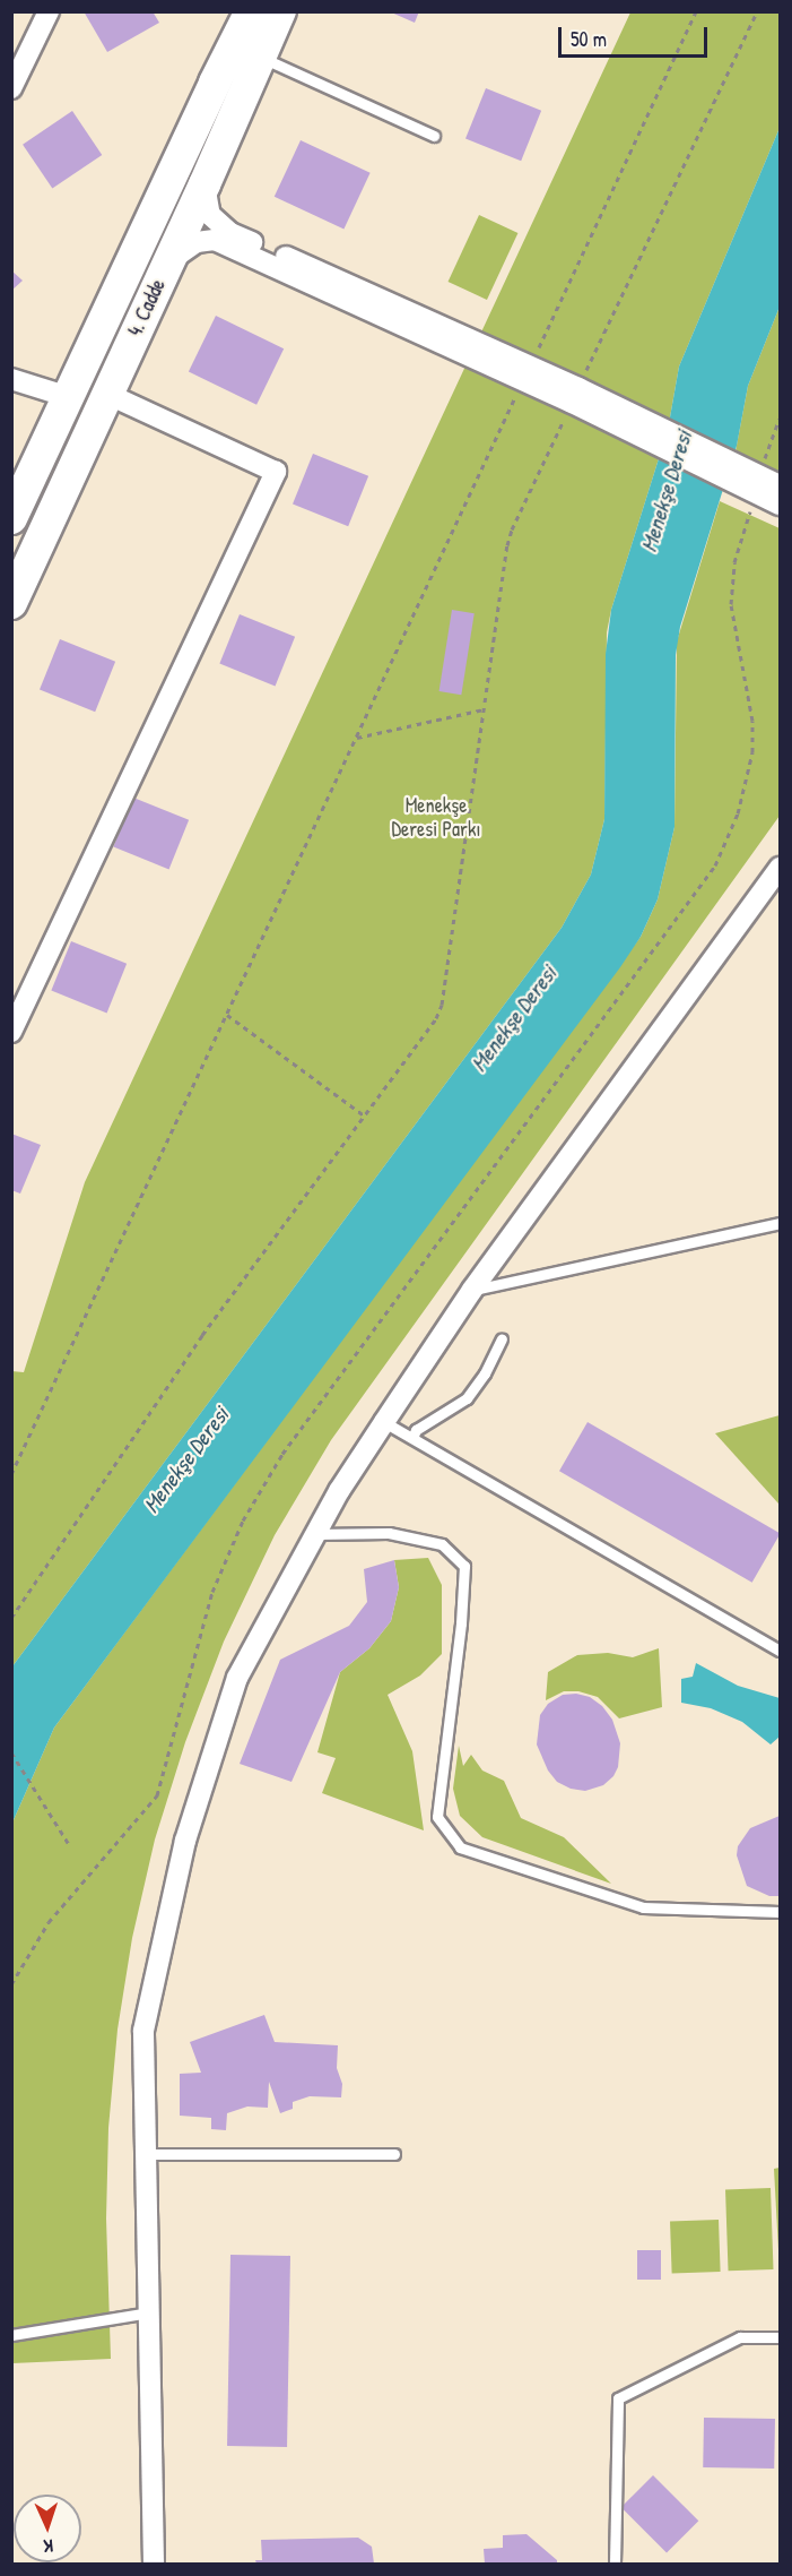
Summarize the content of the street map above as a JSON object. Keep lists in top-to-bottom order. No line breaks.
{"streets":{"main road":["4. Cadde"]},"water":["Menekşe Deresi"],"parks":["Menekşe Deresi Parkı"],"scale_bar":"50 m","north":"bottom"}
